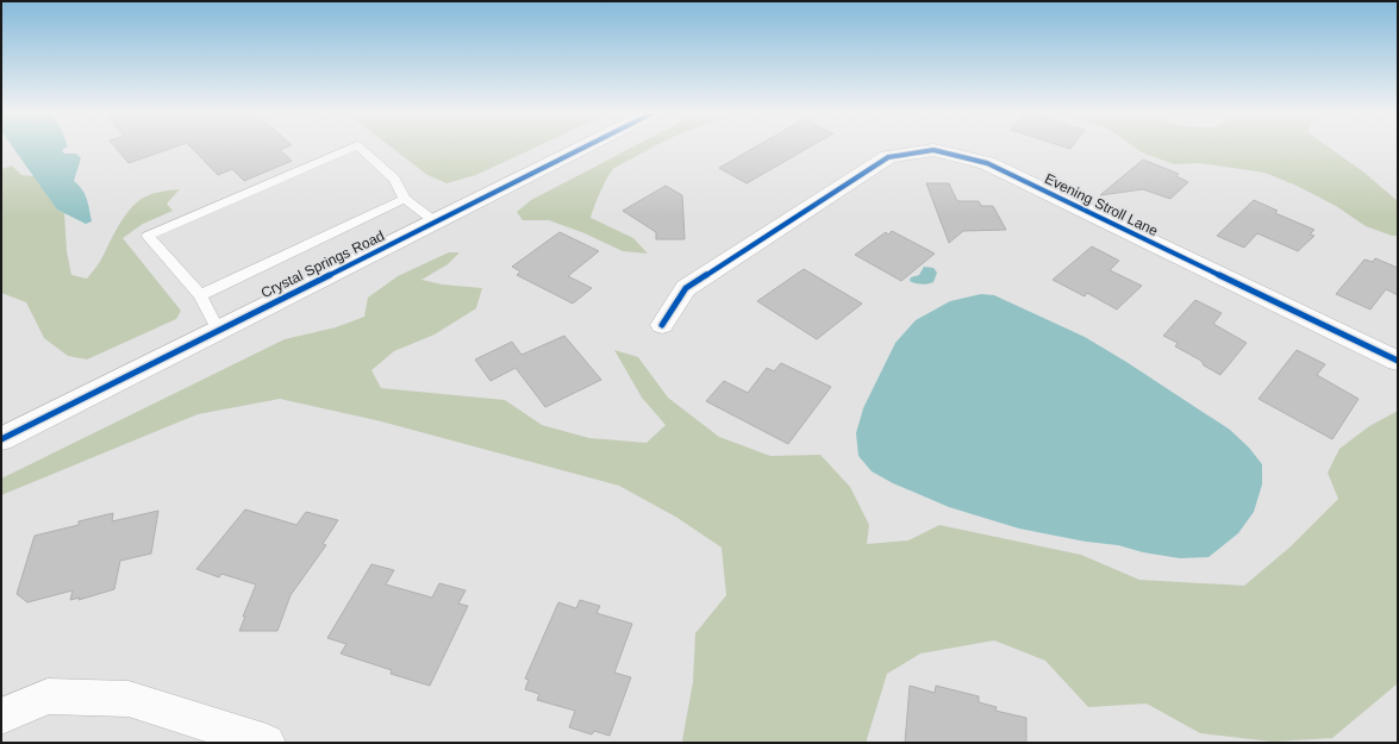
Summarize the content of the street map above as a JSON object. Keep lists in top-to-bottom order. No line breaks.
{"streets":{"street":["Evening Stroll Lane","Crystal Springs Road"]}}
